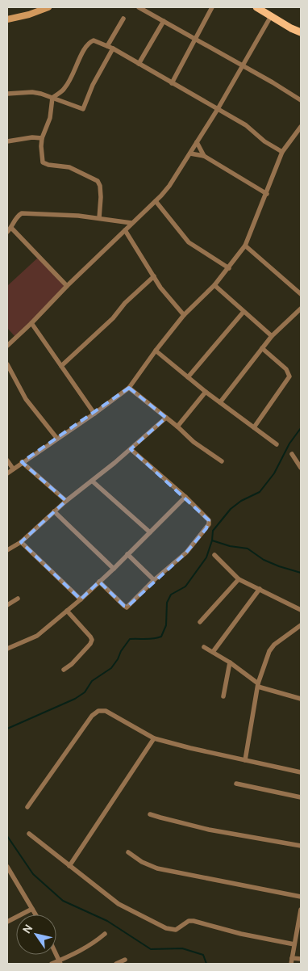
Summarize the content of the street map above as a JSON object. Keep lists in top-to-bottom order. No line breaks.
{"north":"top left"}
